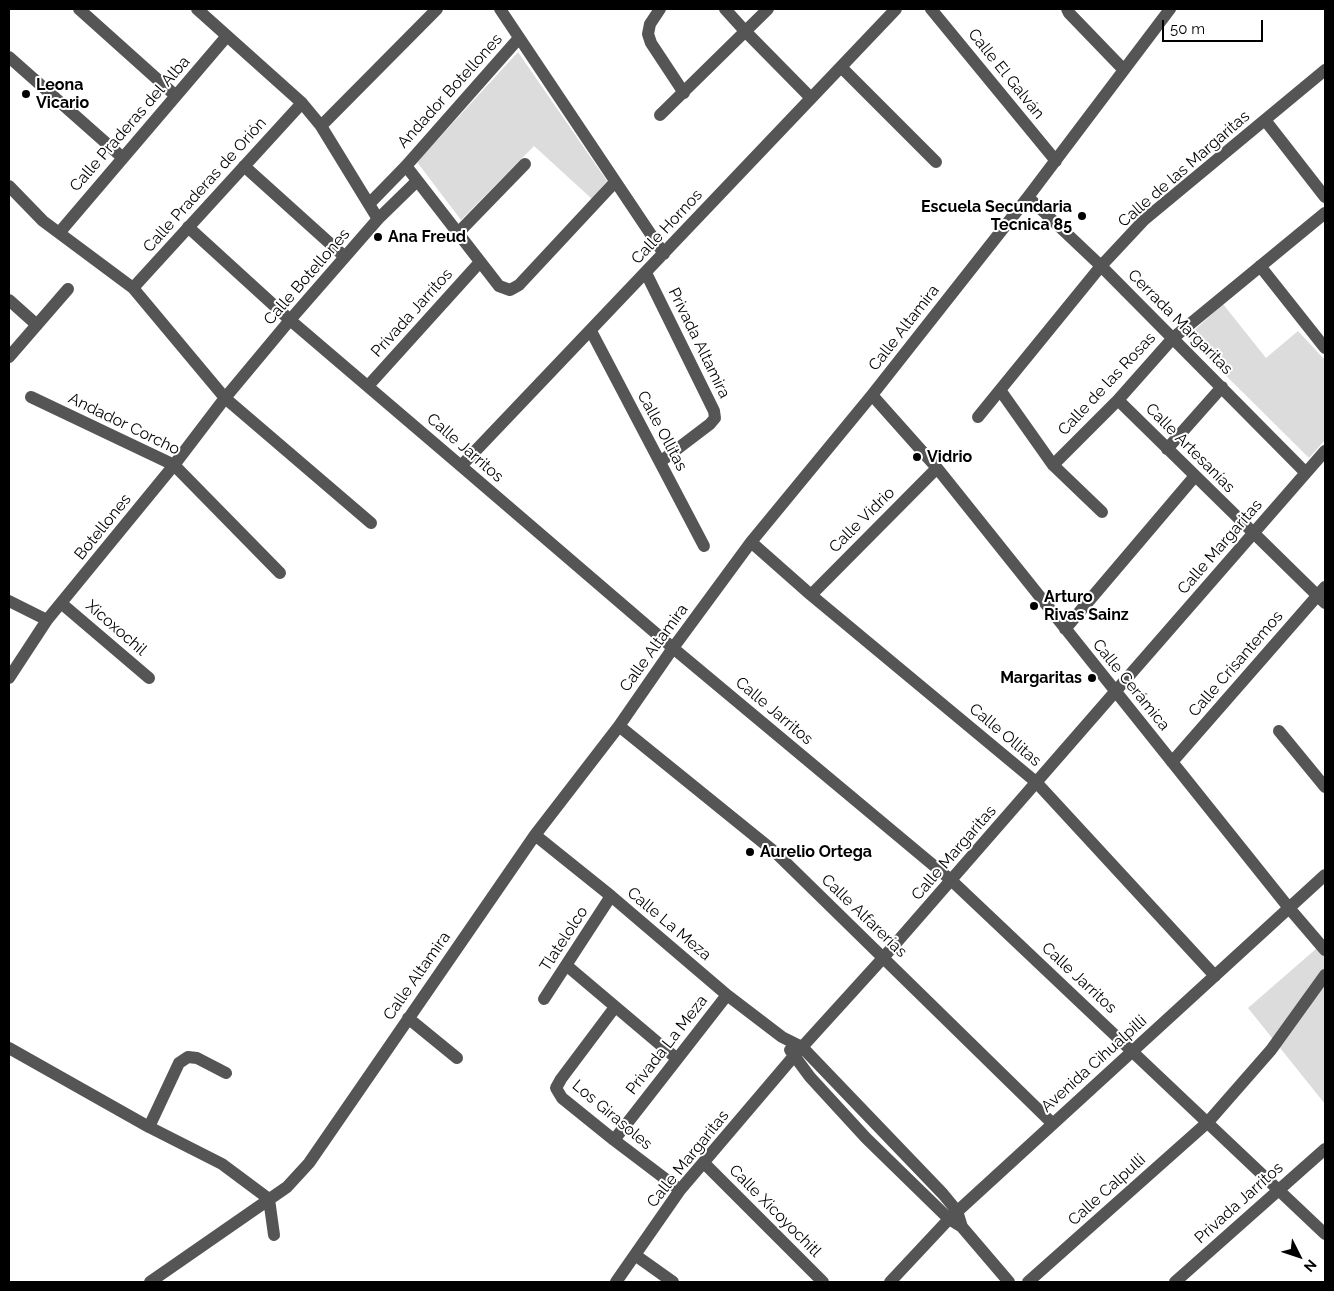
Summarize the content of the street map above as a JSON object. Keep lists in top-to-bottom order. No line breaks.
{"streets":{"street":["Calle El Galván","Andador Botellones","Calle Praderas del Alba","Calle de las Margaritas","Calle Praderas de Orión","Calle Hornos","Calle Botellones","Privada Jarritos","Cerrada Margaritas","Calle Altamira","Privada Altamira","Calle de las Rosas","Andador Corcho","Calle Ollitas","Calle Jarritos","Calle Artesanías","Calle Vidrio","Botellones","Calle Margaritas","Xicoxochil","Calle Crisantemos","Calle Cerámica","Calle Alfarerías","Calle La Meza","Tlatelolco","Privada La Meza","Avenida Cihualpilli","Los Girasoles","Calle Calpulli","Calle Xicoyochitl"]},"crossings":[["Calle El Galván","Calle Altamira"],["Calle de las Margaritas","Cerrada Margaritas"],["Calle Praderas de Orión","Calle Jarritos"],["Calle Hornos","Privada Altamira"],["Calle Hornos","Calle Ollitas"],["Calle Hornos","Calle Jarritos"],["Calle Botellones","Calle Jarritos"],["Calle Botellones","Botellones"],["Privada Jarritos","Calle Jarritos"],["Cerrada Margaritas","Calle Altamira"],["Cerrada Margaritas","Calle de las Rosas"],["Cerrada Margaritas","Calle Margaritas"],["Calle Altamira","Calle Ollitas"],["Calle Altamira","Calle Jarritos"],["Calle Altamira","Calle Cerámica"],["Calle Altamira","Calle Alfarerías"],["Calle Altamira","Calle La Meza"],["Privada Altamira","Calle Ollitas"],["Calle de las Rosas","Calle Artesanías"],["Andador Corcho","Botellones"],["Calle Ollitas","Calle Vidrio"],["Calle Ollitas","Calle Margaritas"],["Calle Ollitas","Avenida Cihualpilli"],["Calle Jarritos","Calle Margaritas"],["Calle Jarritos","Avenida Cihualpilli"],["Calle Jarritos","Calle Calpulli"],["Calle Artesanías","Calle Margaritas"],["Calle Artesanías","Calle Crisantemos"],["Calle Vidrio","Calle Cerámica"],["Botellones","Xicoxochil"],["Calle Margaritas","Calle Cerámica"],["Calle Margaritas","Calle Alfarerías"],["Calle Margaritas","Calle La Meza"],["Calle Margaritas","Los Girasoles"],["Calle Margaritas","Calle Xicoyochitl"],["Calle Crisantemos","Calle Cerámica"],["Calle Cerámica","Avenida Cihualpilli"],["Calle Alfarerías","Avenida Cihualpilli"],["Calle La Meza","Tlatelolco"],["Calle La Meza","Privada La Meza"],["Calle La Meza","Avenida Cihualpilli"],["Privada La Meza","Los Girasoles"]],"places":["Leona Vicario","Escuela Secundaria Tecnica 85","Ana Freud","Vidrio","Arturo Rivas Sainz","Margaritas","Aurelio Ortega"],"scale_bar":"50 m","north":"bottom right"}
